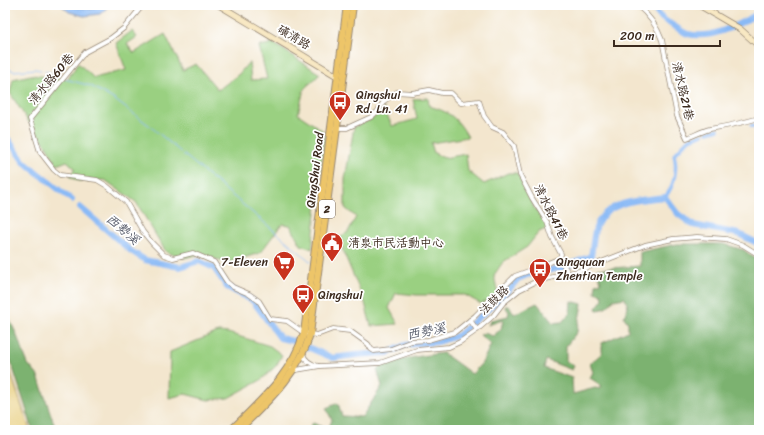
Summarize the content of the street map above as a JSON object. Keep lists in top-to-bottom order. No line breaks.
{"streets":{"main road":["QingShui Road","2"],"street":["磺清路","清水路60巷","清水路21巷","清水路41巷","法鼓路"]},"crossings":[["磺清路","QingShui Road"],["清水路60巷","QingShui Road"],["清水路60巷","2"],["QingShui Road","2"],["QingShui Road","清水路41巷"],["2","法鼓路"],["清水路41巷","法鼓路"]],"water":["西勢溪"],"places":{"bus stop":["Qingshui Rd. Ln. 41","Qingquan Zhentian Temple","Qingshui"],"public building":["清泉市民活動中心"],"supermarket":["7-Eleven"]},"scale_bar":"200 m"}
